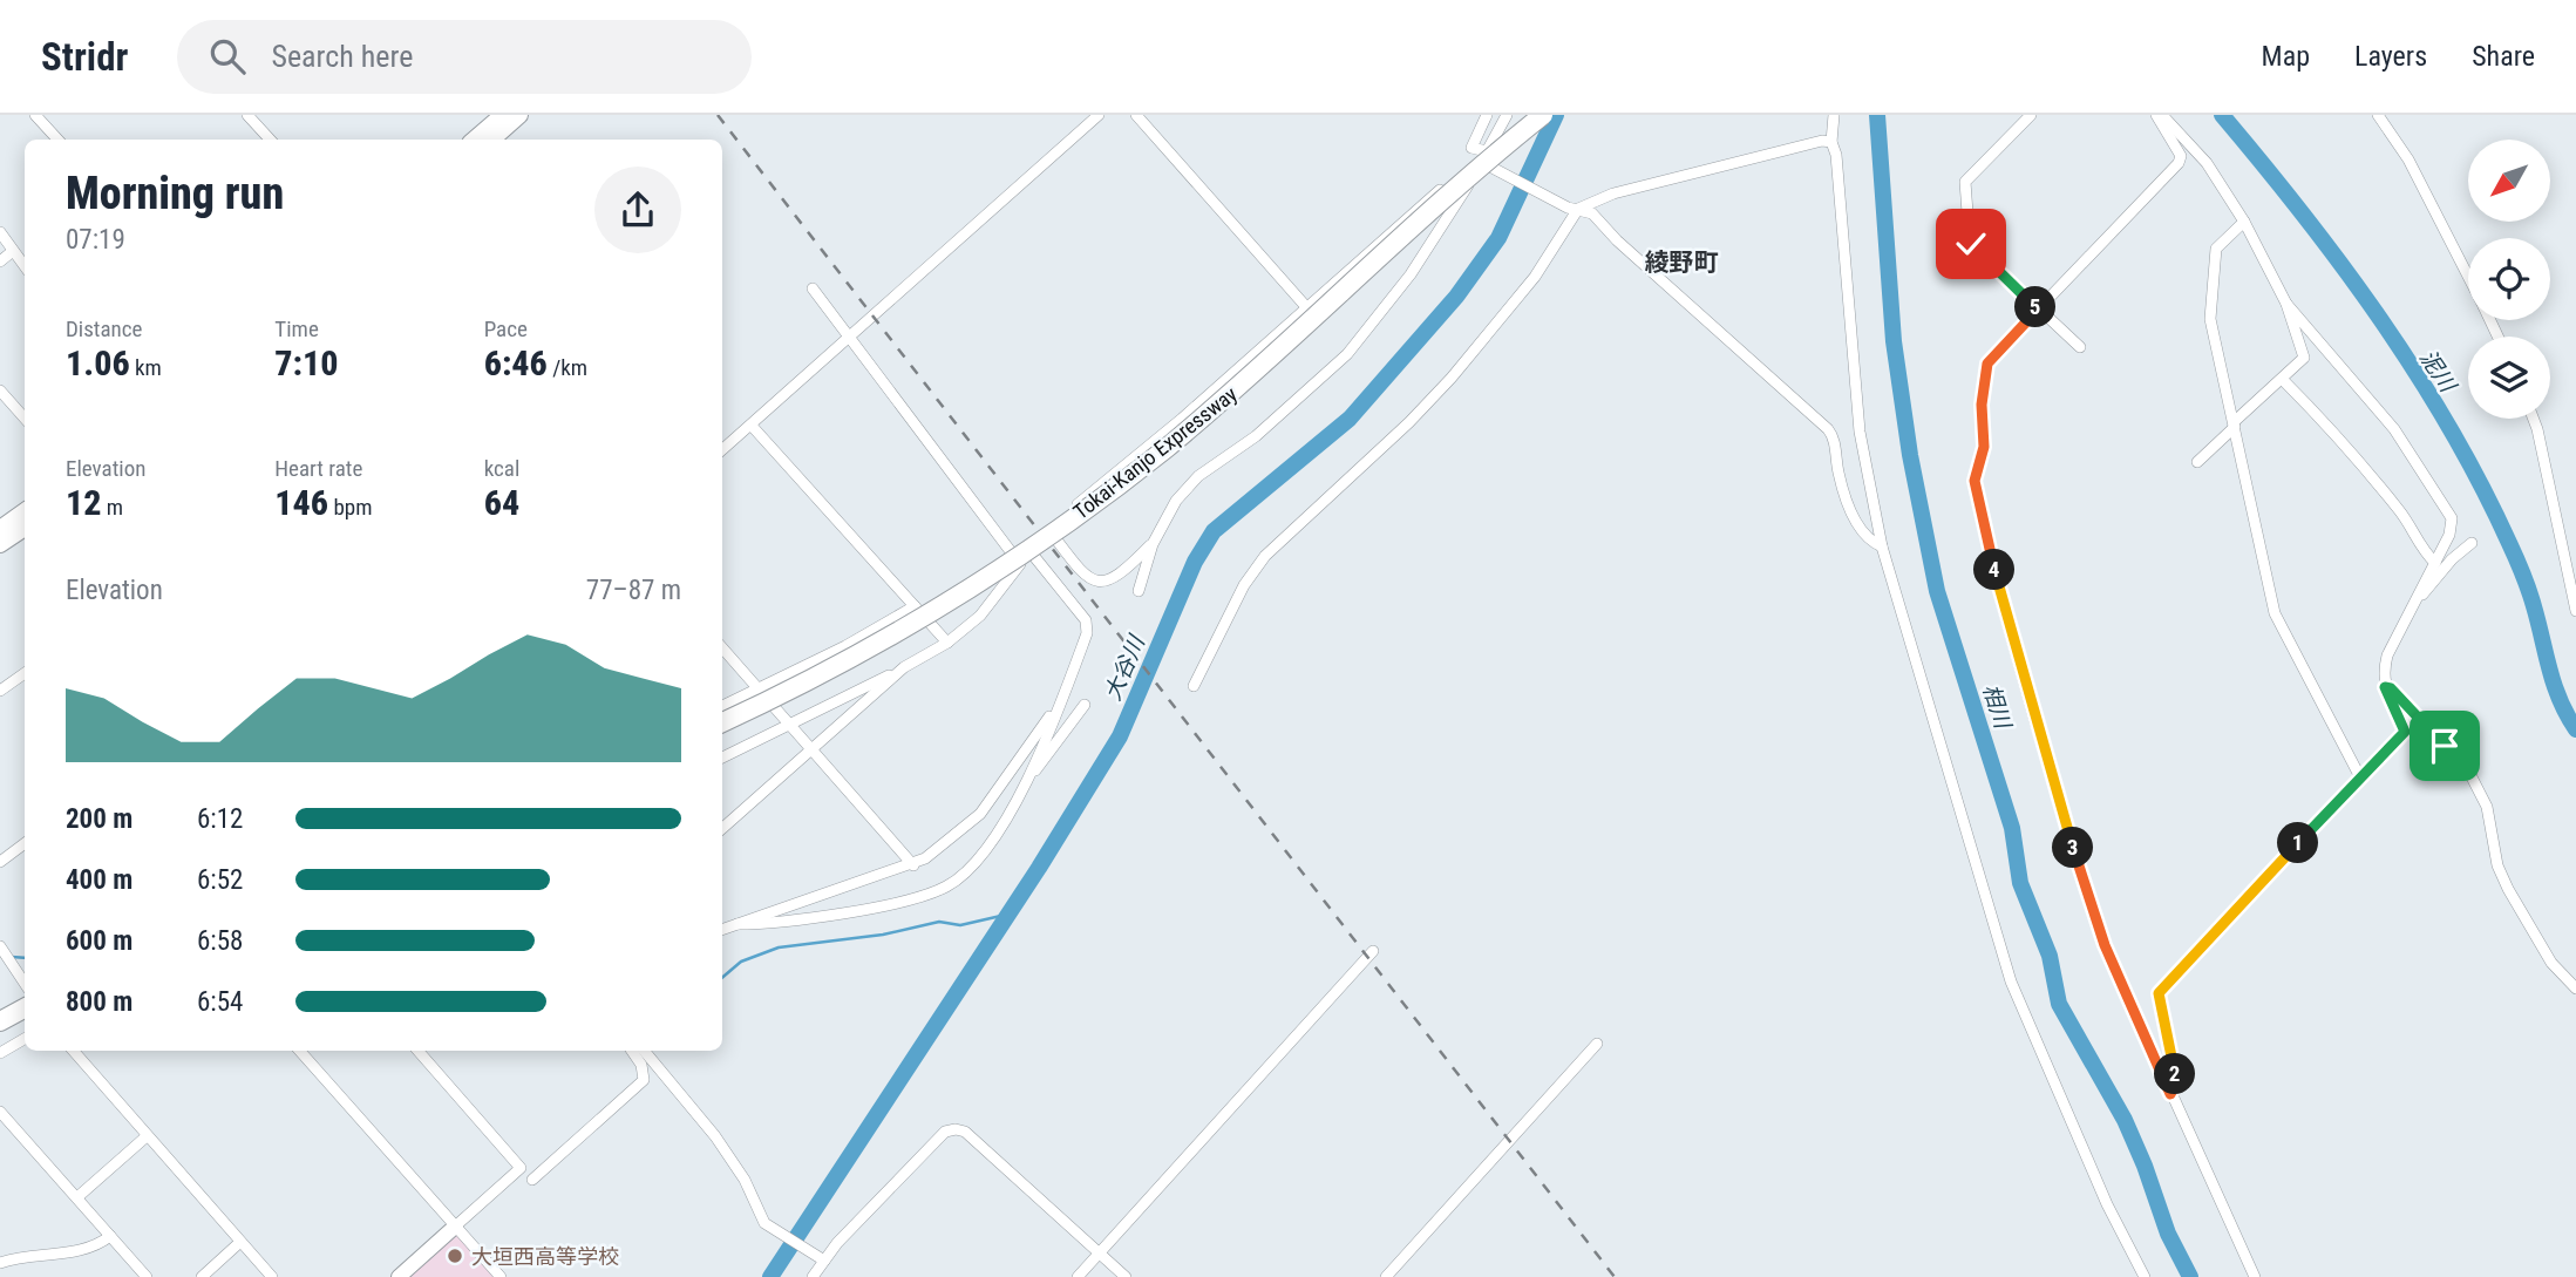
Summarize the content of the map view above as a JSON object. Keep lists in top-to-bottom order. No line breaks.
{"streets":{"highway":["Tokai-Kanjo Expressway"]},"districts":["綾野町"],"water":["泥川","大谷川","相川"],"places":["大垣西高等学校"],"north":"bottom left","page":{"header":"Stridr","search":"Search here","nav":["Map","Layers","Share"],"heading":["Morning run","07:19"],"stats":[["Distance","1.06 km"],["Time","7:10"],["Pace","6:46 /km"],["Elevation","12 m"],["Heart rate","146 bpm"],["kcal","64"]],"pins":["5","4","1","3","2"],"chart":["Elevation","77–87 m"],"list":[{"name":"200 m","note":"6:12"},{"name":"400 m","note":"6:52"},{"name":"600 m","note":"6:58"},{"name":"800 m","note":"6:54"}]}}
